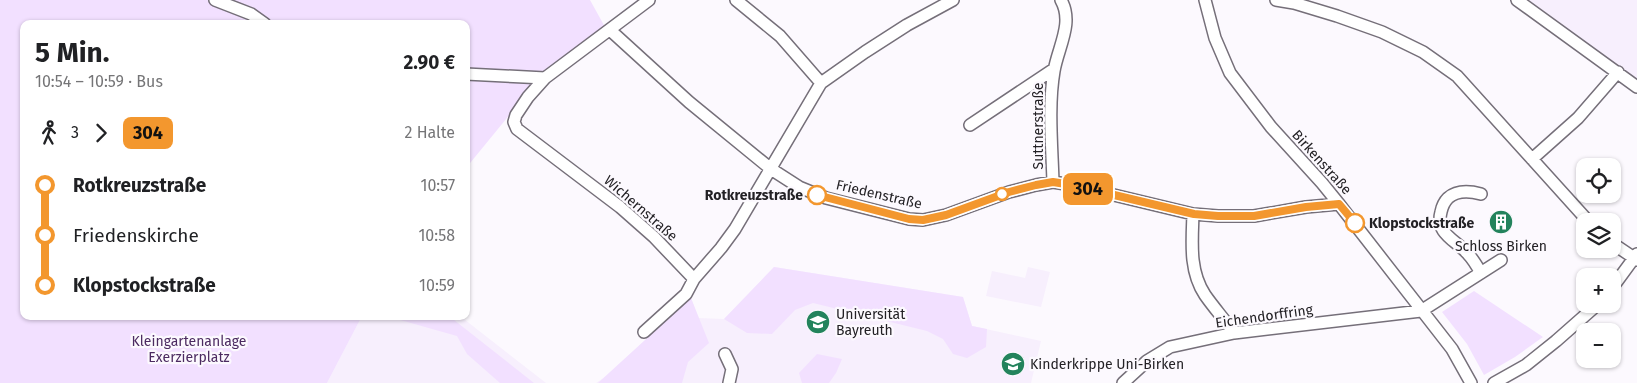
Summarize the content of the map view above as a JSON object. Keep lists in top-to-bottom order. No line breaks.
{"streets":{"street":["Suttnerstraße","Birkenstraße","Friedenstraße","Wichernstraße","Eichendorffring"]},"crossings":[["Suttnerstraße","Friedenstraße"],["Birkenstraße","Eichendorffring"]],"parks":["Kleingartenanlage Exerzierplatz"],"places":{"other":["Rotkreuzstraße","Klopstockstraße"],"building":["Schloss Birken"],"school or university":["Universität Bayreuth","Kinderkrippe Uni-Birken"]},"lines":["bus line 304"],"page":{"on_map":"304","heading":["5 Min.","10:54 – 10:59 · Bus","2.90 €"],"legs":["3","304","2 Halte"],"map_buttons":["+","−"],"list":[{"name":"Rotkreuzstraße","value":"10:57"},{"name":"Friedenskirche","value":"10:58"},{"name":"Klopstockstraße","value":"10:59"}]}}
